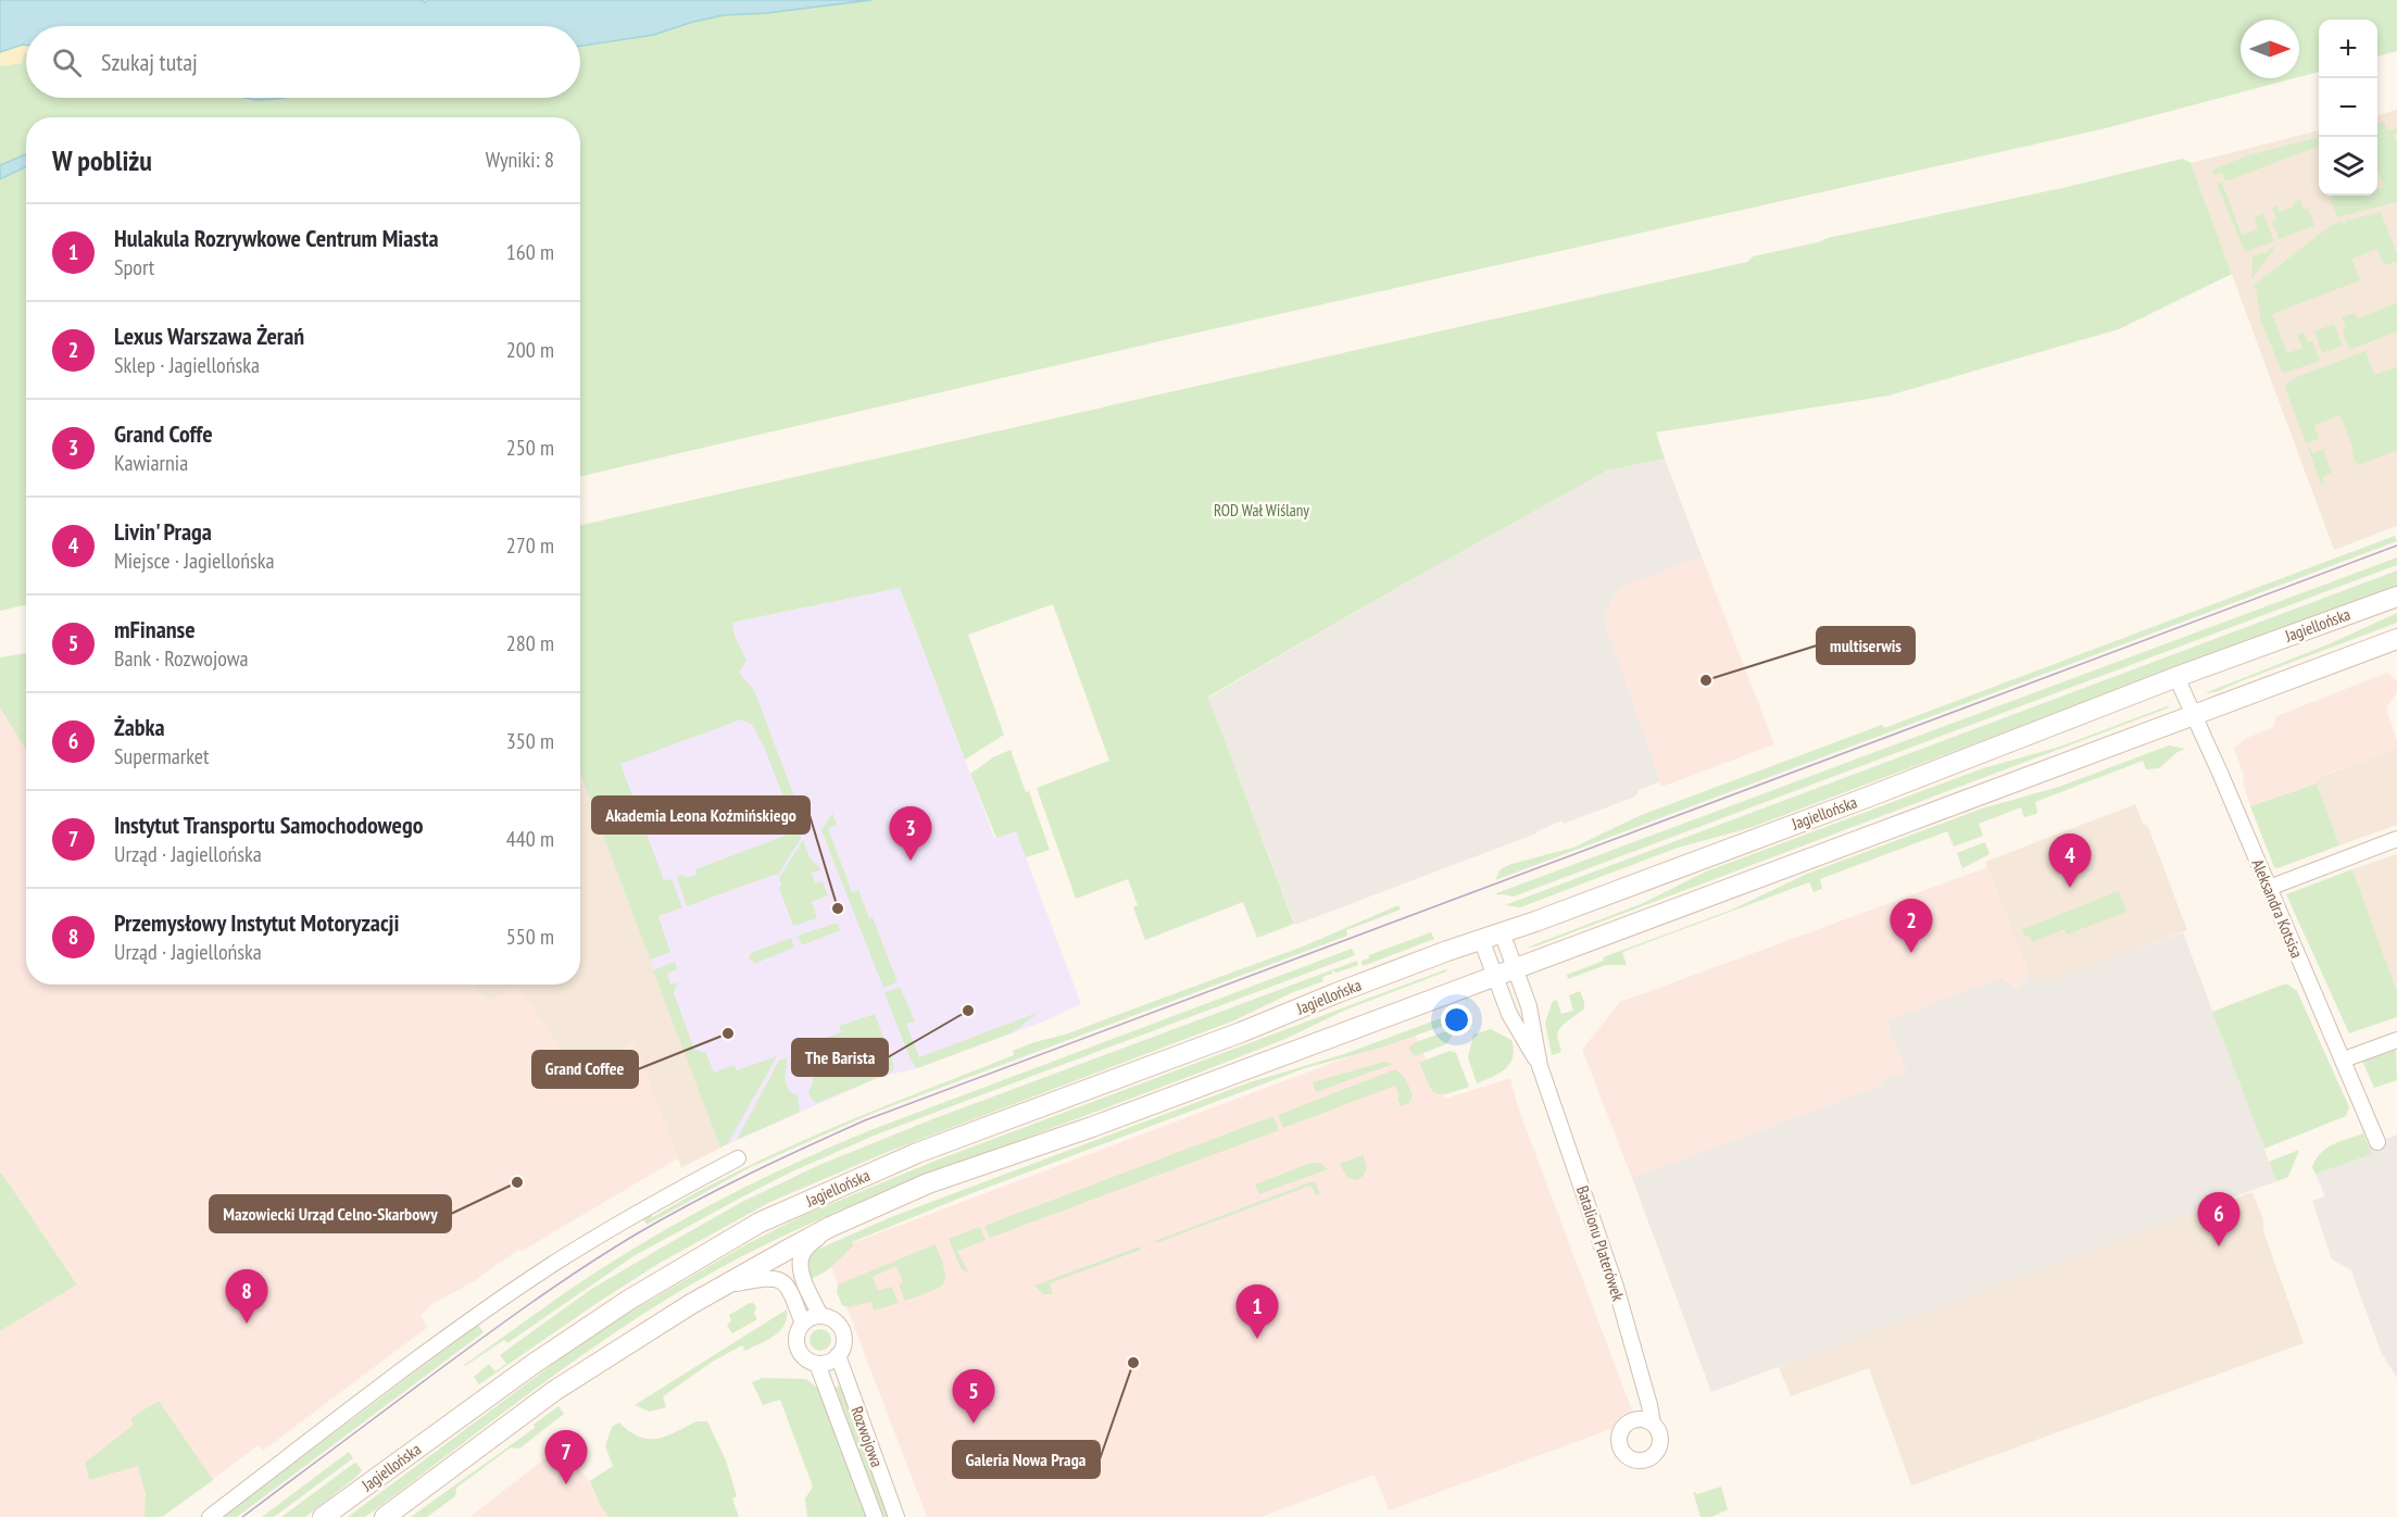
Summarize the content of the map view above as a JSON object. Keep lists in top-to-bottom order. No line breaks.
{"streets":{"main road":["Jagiellońska"],"street":["Aleksandra Kotsisa","Batalionu Platerówek","Rozwojowa"]},"crossings":[["Jagiellońska","Aleksandra Kotsisa"],["Jagiellońska","Batalionu Platerówek"],["Jagiellońska","Rozwojowa"]],"parks":["ROD Wał Wiślany"],"places":["multiserwis","Akademia Leona Koźmińskiego","The Barista","Grand Coffee","Mazowiecki Urząd Celno-Skarbowy","Galeria Nowa Praga"],"north":"right","page":{"map_buttons":["+","−"],"search":"Szukaj tutaj","heading":["W pobliżu","Wyniki: 8"],"list":[{"mark":"1","name":"Hulakula Rozrywkowe Centrum Miasta","note":"Sport","value":"160 m"},{"mark":"2","name":"Lexus Warszawa Żerań","note":"Sklep · Jagiellońska","value":"200 m"},{"mark":"3","name":"Grand Coffe","note":"Kawiarnia","value":"250 m"},{"mark":"4","name":"Livin' Praga","note":"Miejsce · Jagiellońska","value":"270 m"},{"mark":"5","name":"mFinanse","note":"Bank · Rozwojowa","value":"280 m"},{"mark":"6","name":"Żabka","note":"Supermarket","value":"350 m"},{"mark":"7","name":"Instytut Transportu Samochodowego","note":"Urząd · Jagiellońska","value":"440 m"},{"mark":"8","name":"Przemysłowy Instytut Motoryzacji","note":"Urząd · Jagiellońska","value":"550 m"}],"pins":["3","4","2","6","8","1","5","7"]}}
